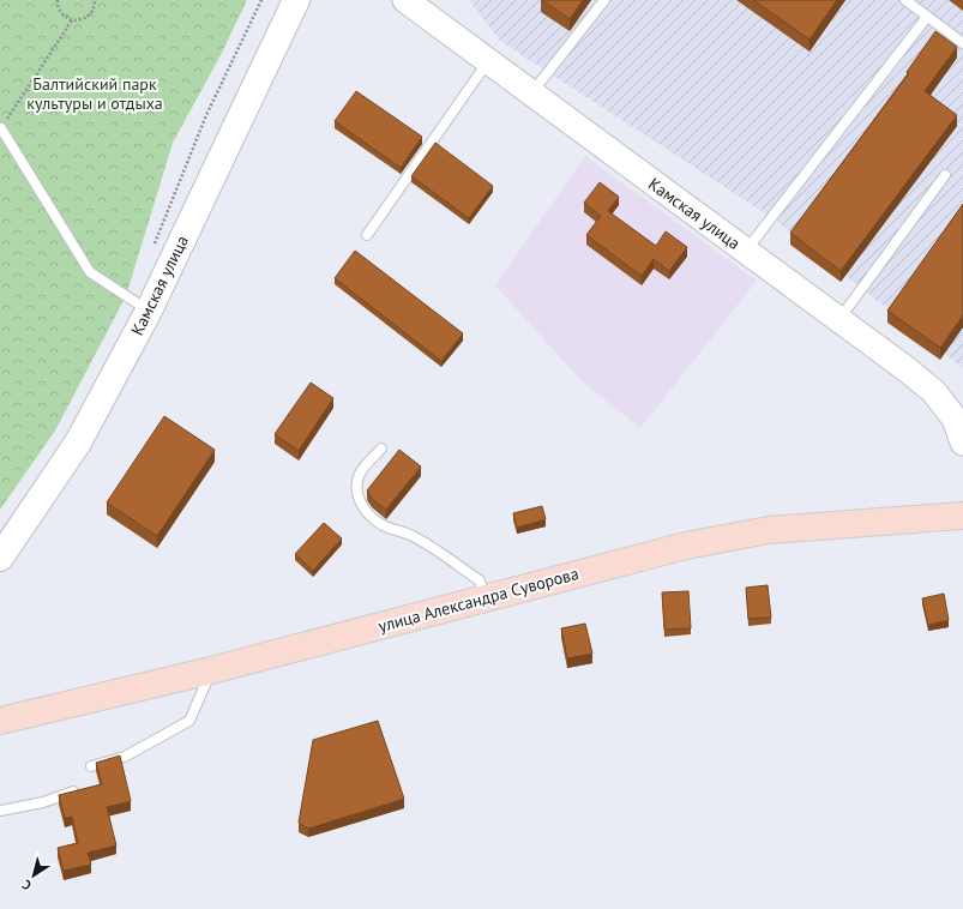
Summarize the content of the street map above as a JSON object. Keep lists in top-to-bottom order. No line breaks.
{"streets":{"main road":["Камская улица","улица Александра Суворова"]},"parks":["Балтийский парк культуры и отдыха"],"north":"bottom left"}
